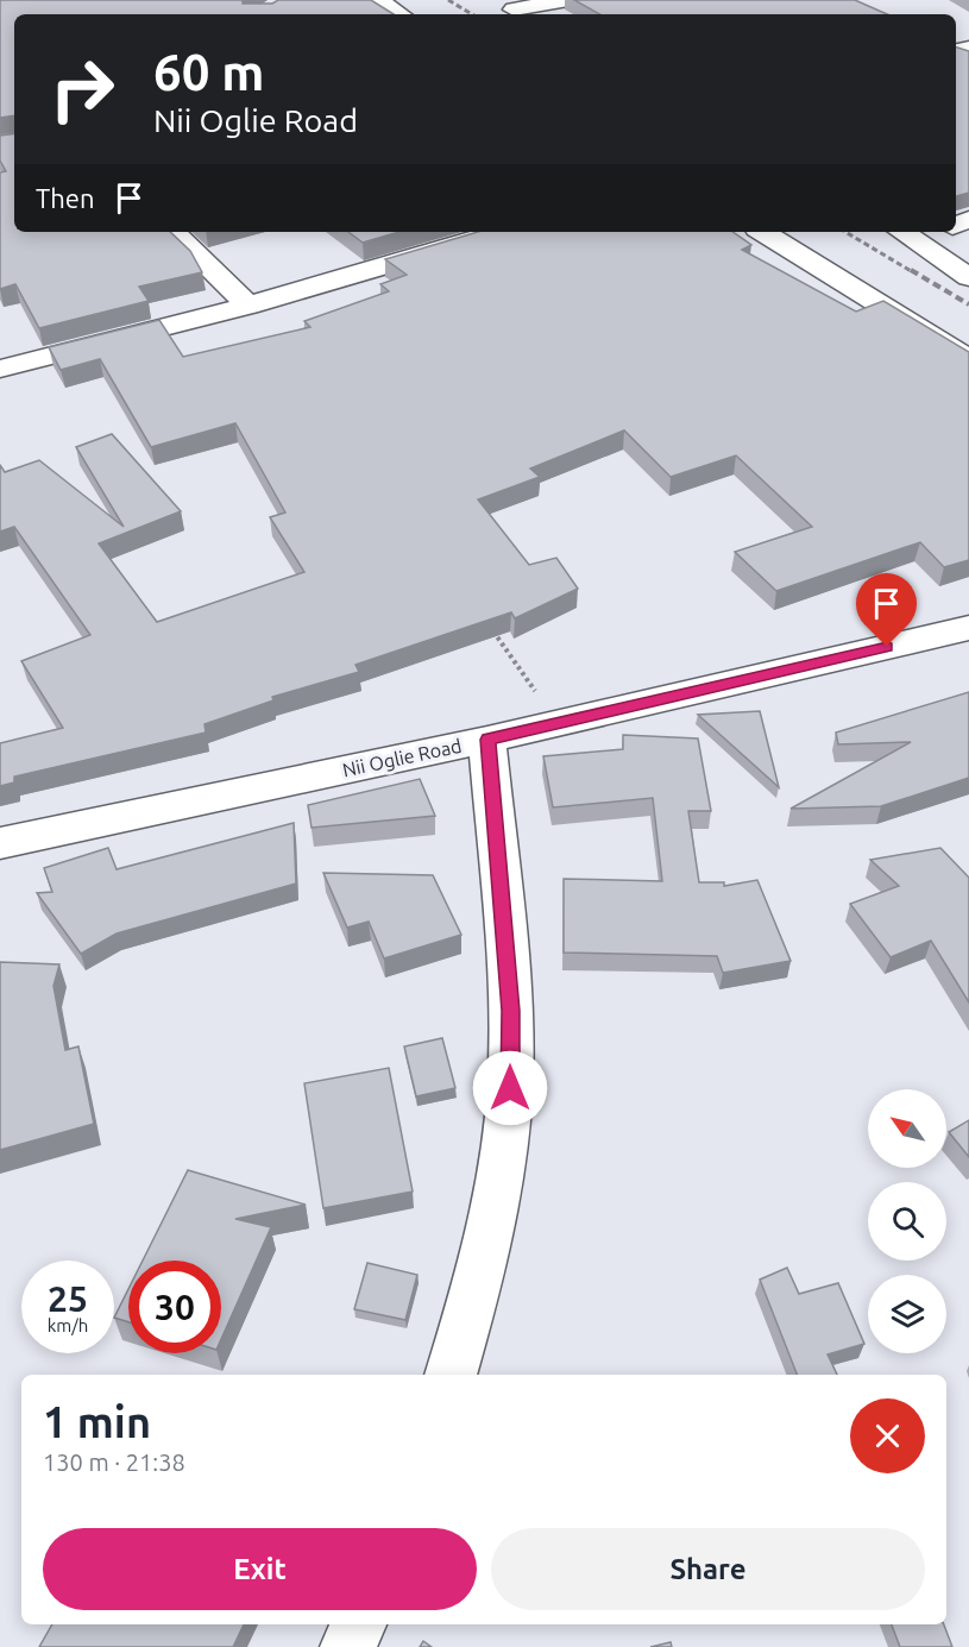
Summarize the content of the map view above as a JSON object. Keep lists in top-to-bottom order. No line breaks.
{"streets":{"street":["Nii Oglie Road"]},"north":"top left","page":{"turn":["60 m","Nii Oglie Road"],"then":"Then","speed":"25 km/h","limit":"30","heading":["1 min","130 m · 21:38"],"buttons":["Exit","Share"]}}
